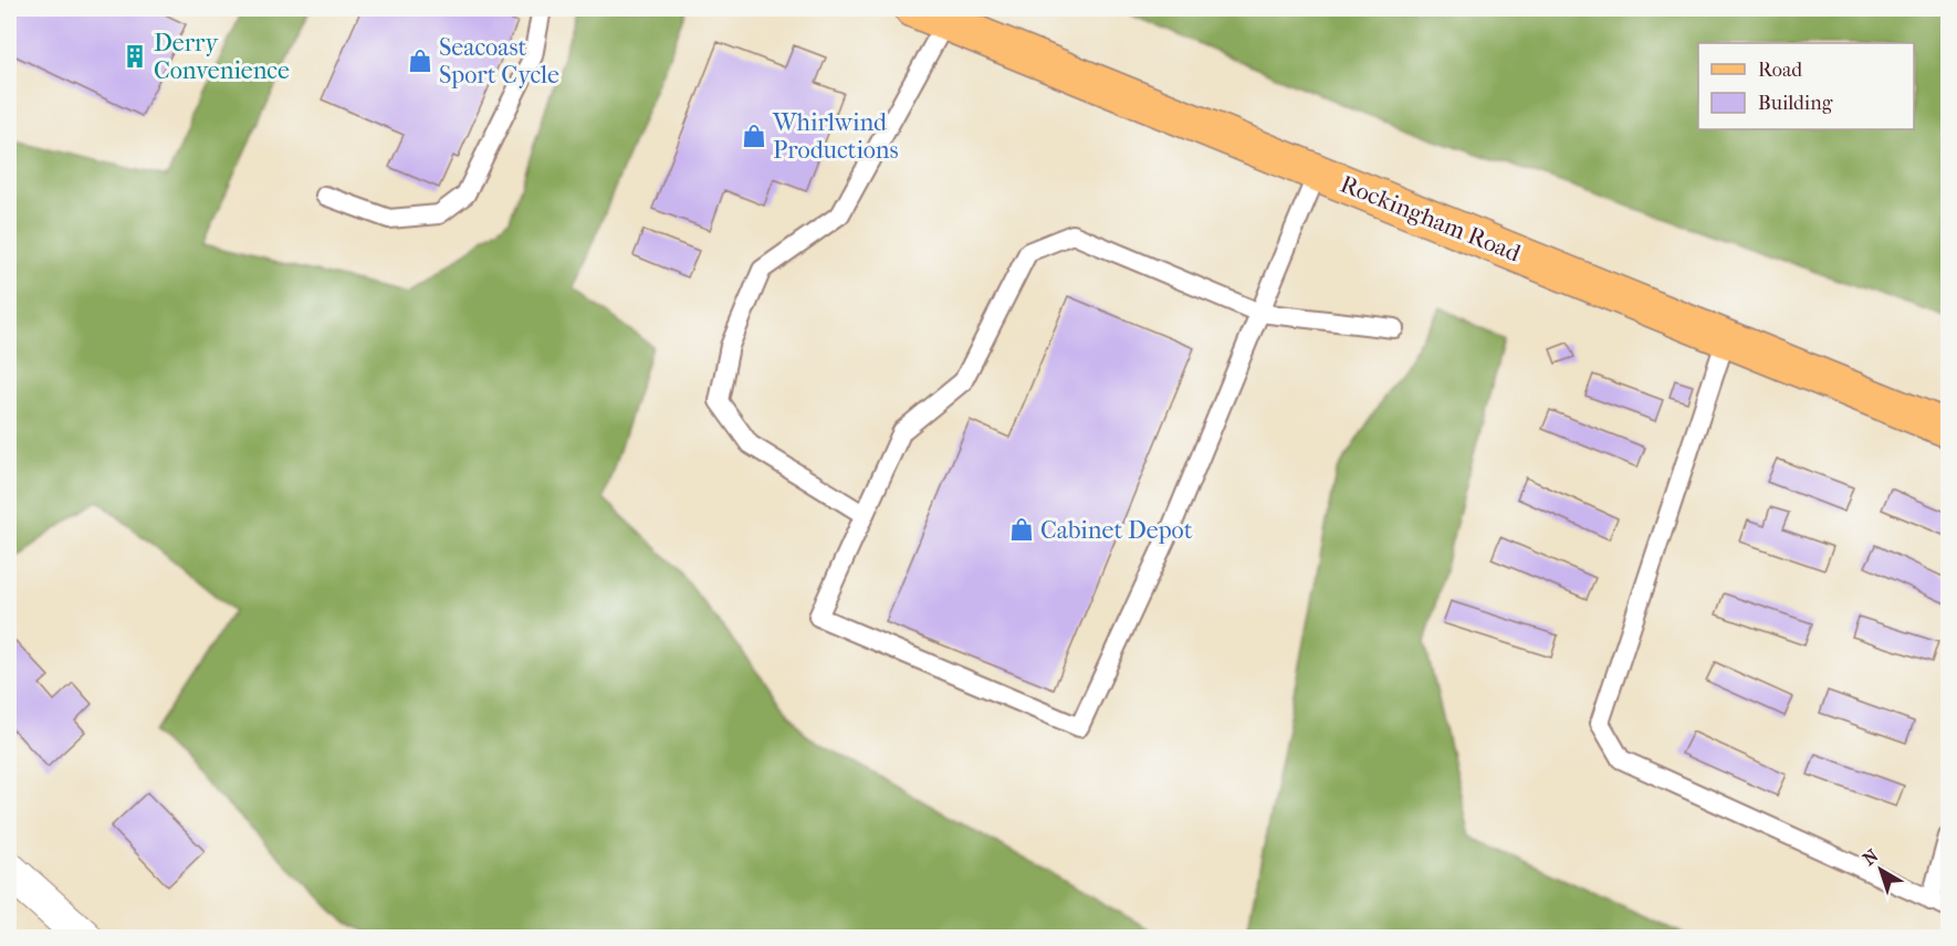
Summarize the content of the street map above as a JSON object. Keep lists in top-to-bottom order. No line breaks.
{"streets":{"main road":["Rockingham Road"]},"places":{"building":["Derry Convenience"],"shop":["Seacoast Sport Cycle","Whirlwind Productions","Cabinet Depot"]},"legend":["Road","Building"],"north":"top left"}
